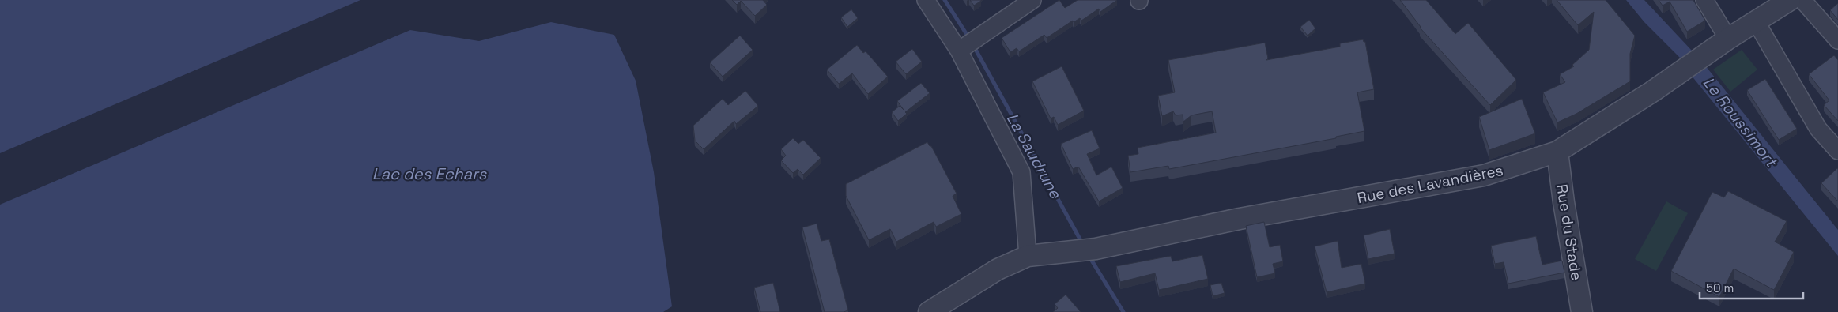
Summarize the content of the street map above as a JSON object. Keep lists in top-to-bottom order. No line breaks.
{"streets":{"street":["Rue des Lavandières","Rue du Stade"]},"crossings":[["Rue des Lavandières","Rue du Stade"]],"water":["Le Roussimort","La Saudrune","Lac des Echars"],"scale_bar":"50 m"}
